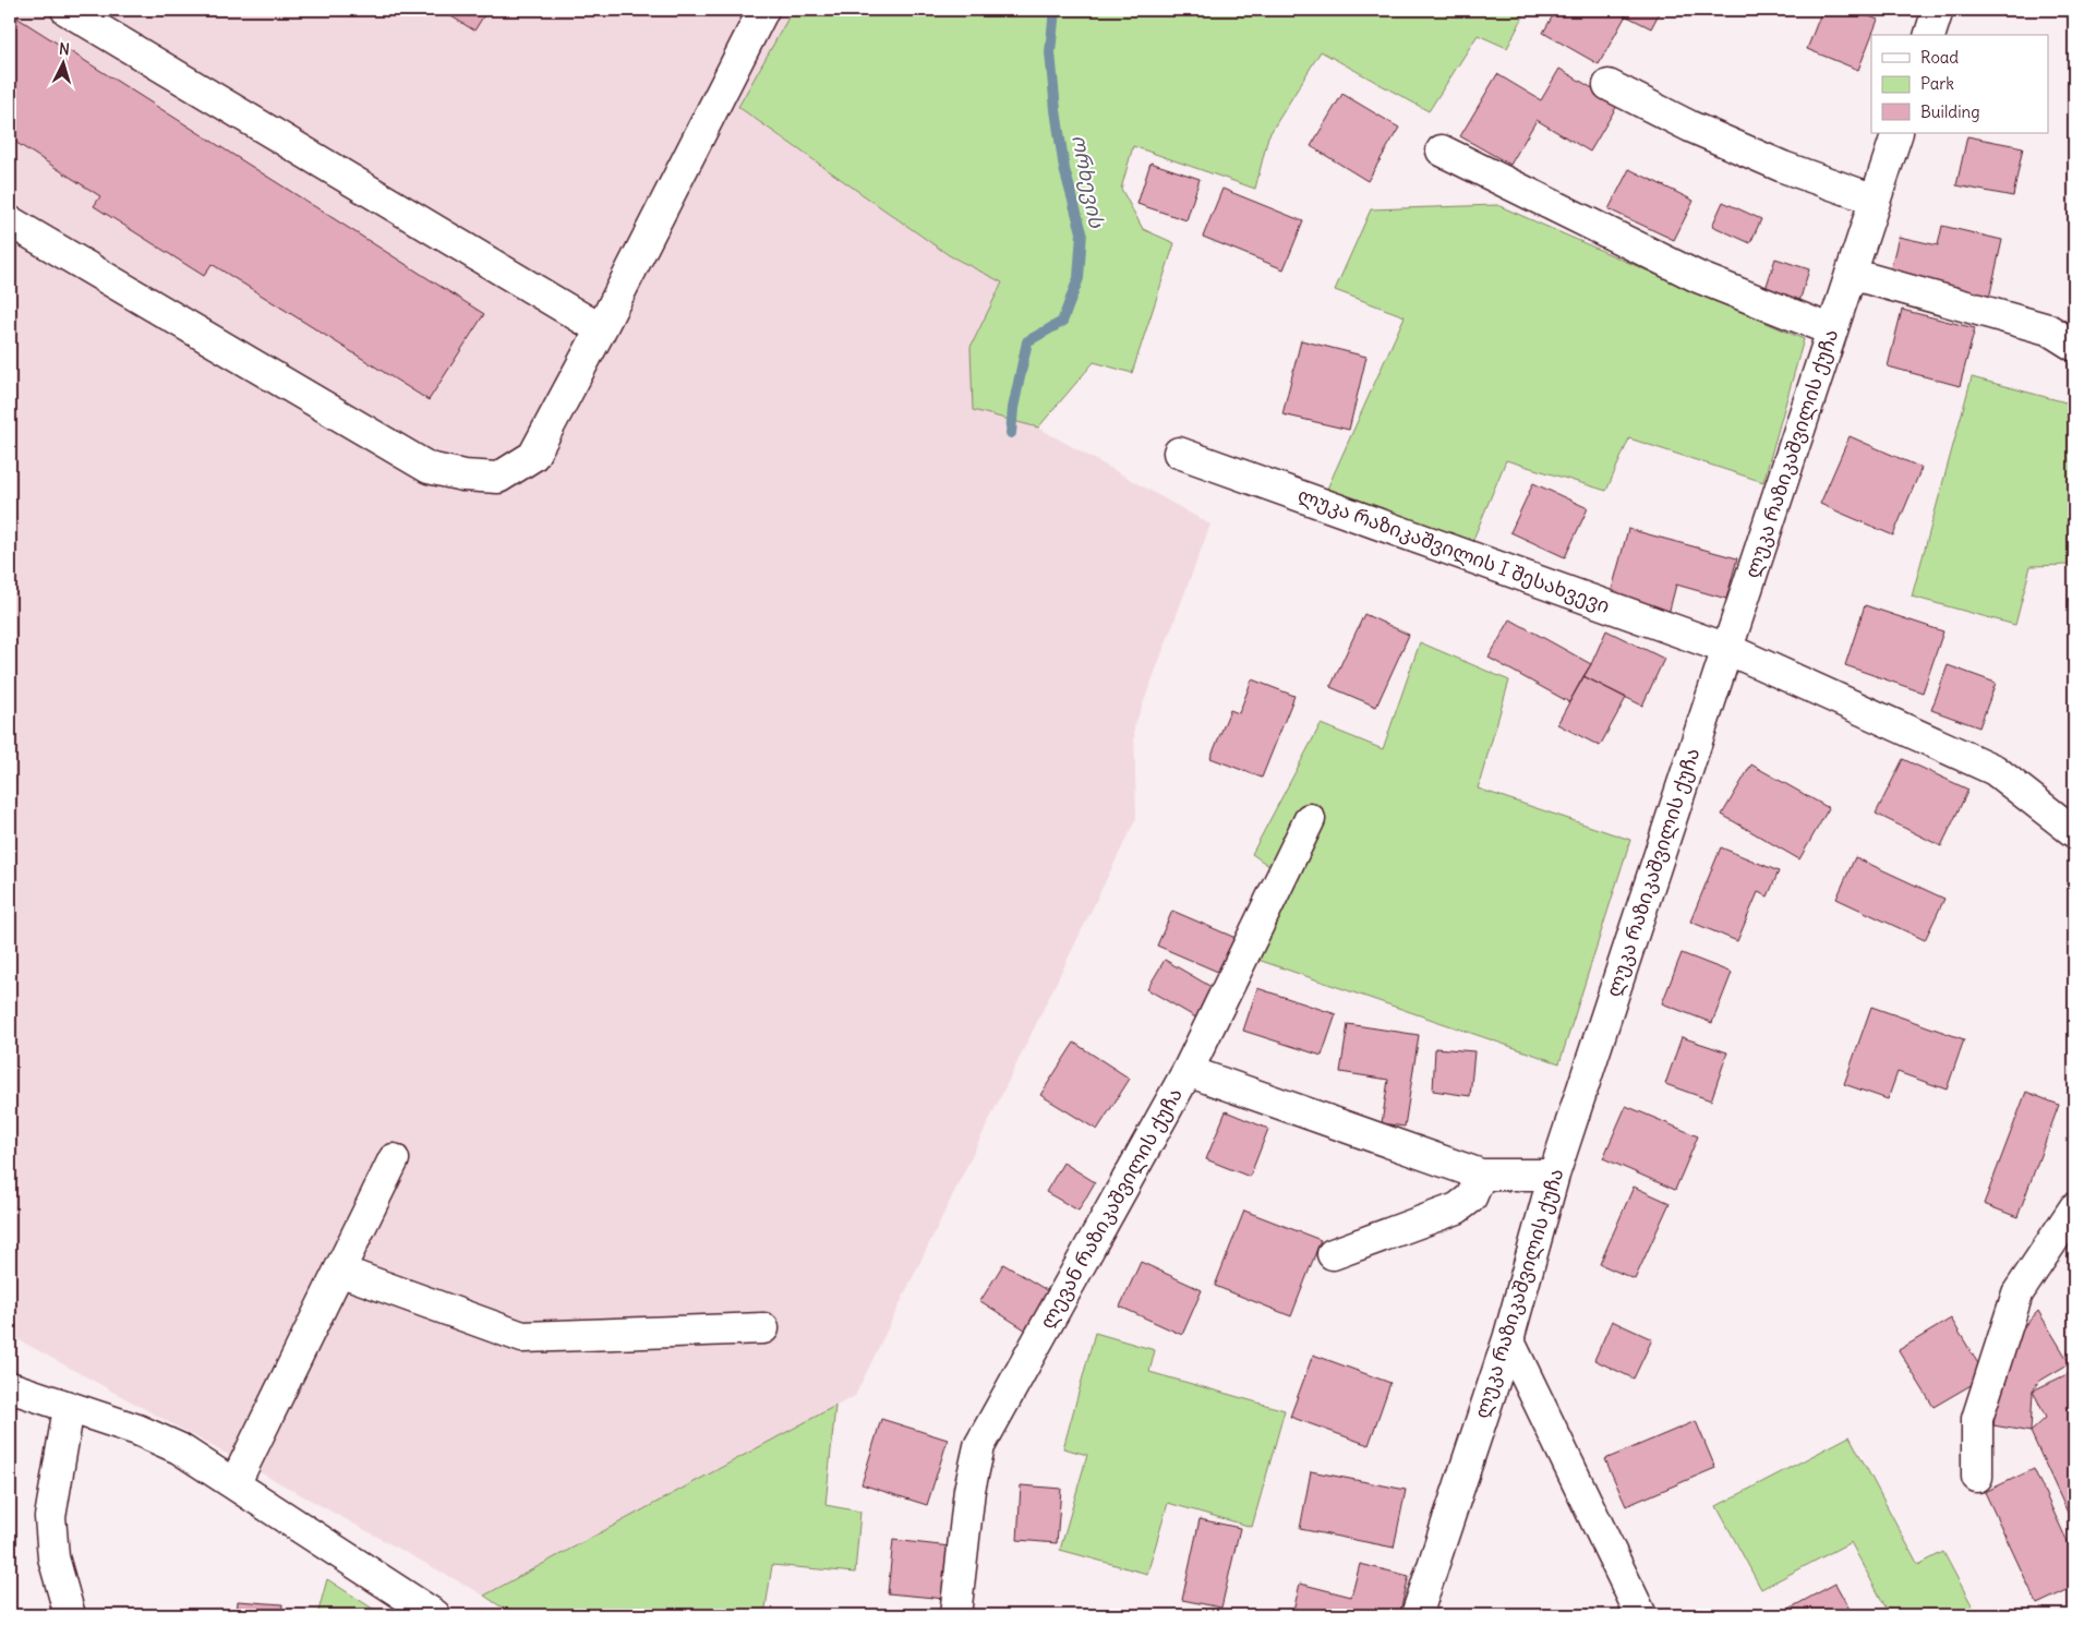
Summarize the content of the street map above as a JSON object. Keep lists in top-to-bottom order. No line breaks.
{"streets":{"street":["ლუკა რაზიკაშვილის ქუჩა","ლუკა რაზიკაშვილის I შესახვევი","ლევან რაზიკაშვილის ქუჩა"]},"crossings":[["ლუკა რაზიკაშვილის ქუჩა","ლუკა რაზიკაშვილის I შესახვევი"],["ლუკა რაზიკაშვილის ქუჩა","ლევან რაზიკაშვილის ქუჩა"]],"water":["ორხევის"],"legend":["Road","Park","Building"],"north":"top"}
